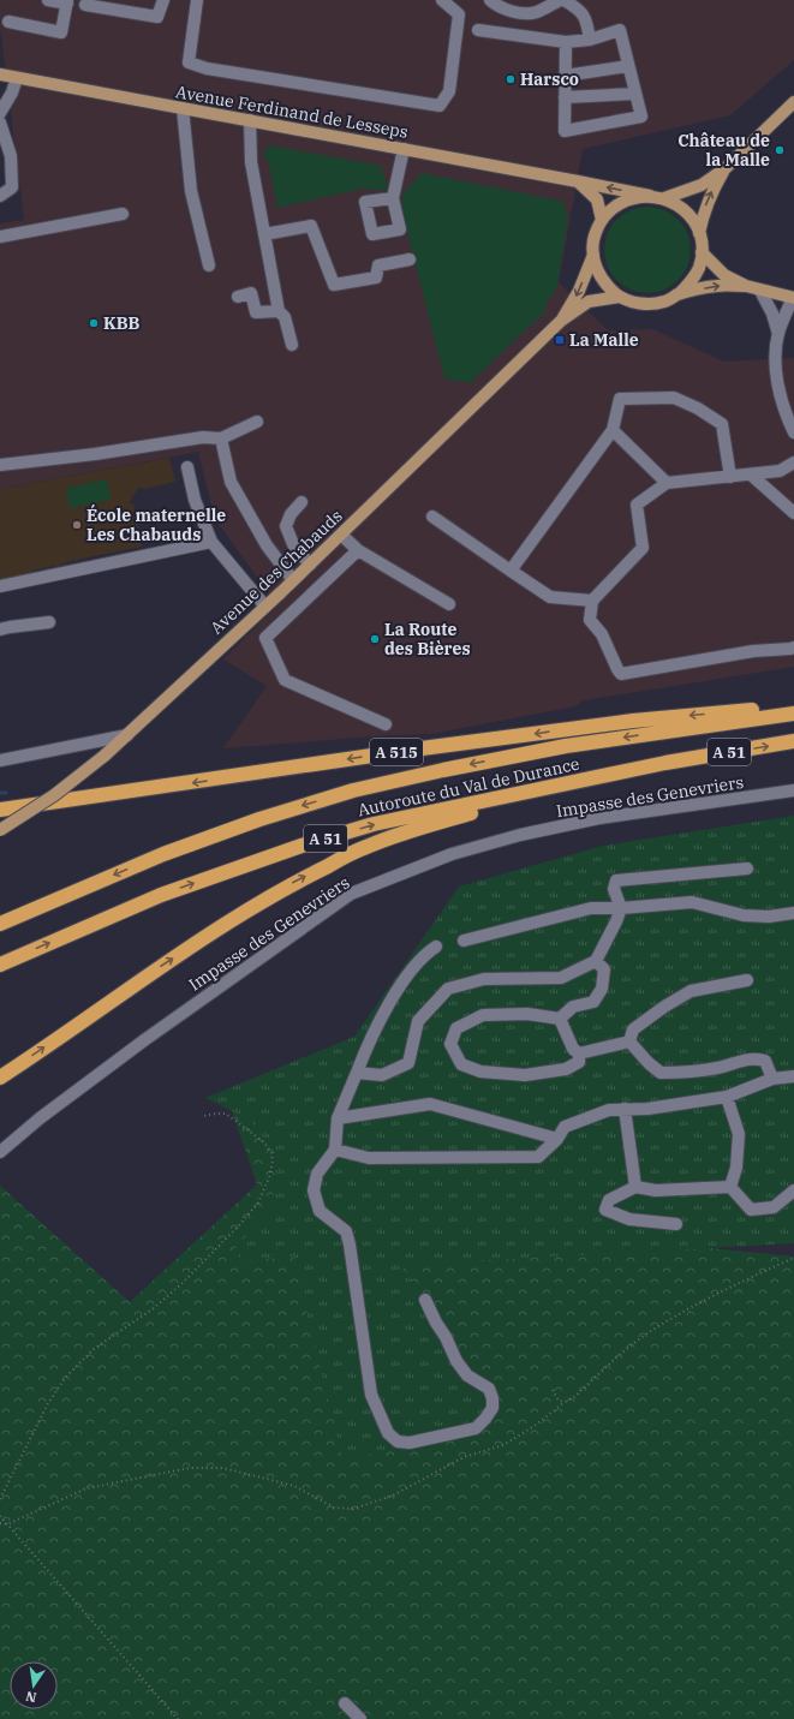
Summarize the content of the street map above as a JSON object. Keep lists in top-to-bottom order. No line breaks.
{"streets":{"highway":["A 515","A 51","Autoroute du Val de Durance"],"main road":["Avenue Ferdinand de Lesseps","Avenue des Chabauds"],"street":["Impasse des Genevriers"]},"crossings":[["Avenue Ferdinand de Lesseps","Avenue des Chabauds"]],"places":{"other":["Harsco","Château de la Malle","KBB","École maternelle Les Chabauds","La Route des Bières"],"transit":["La Malle"]},"north":"bottom"}
